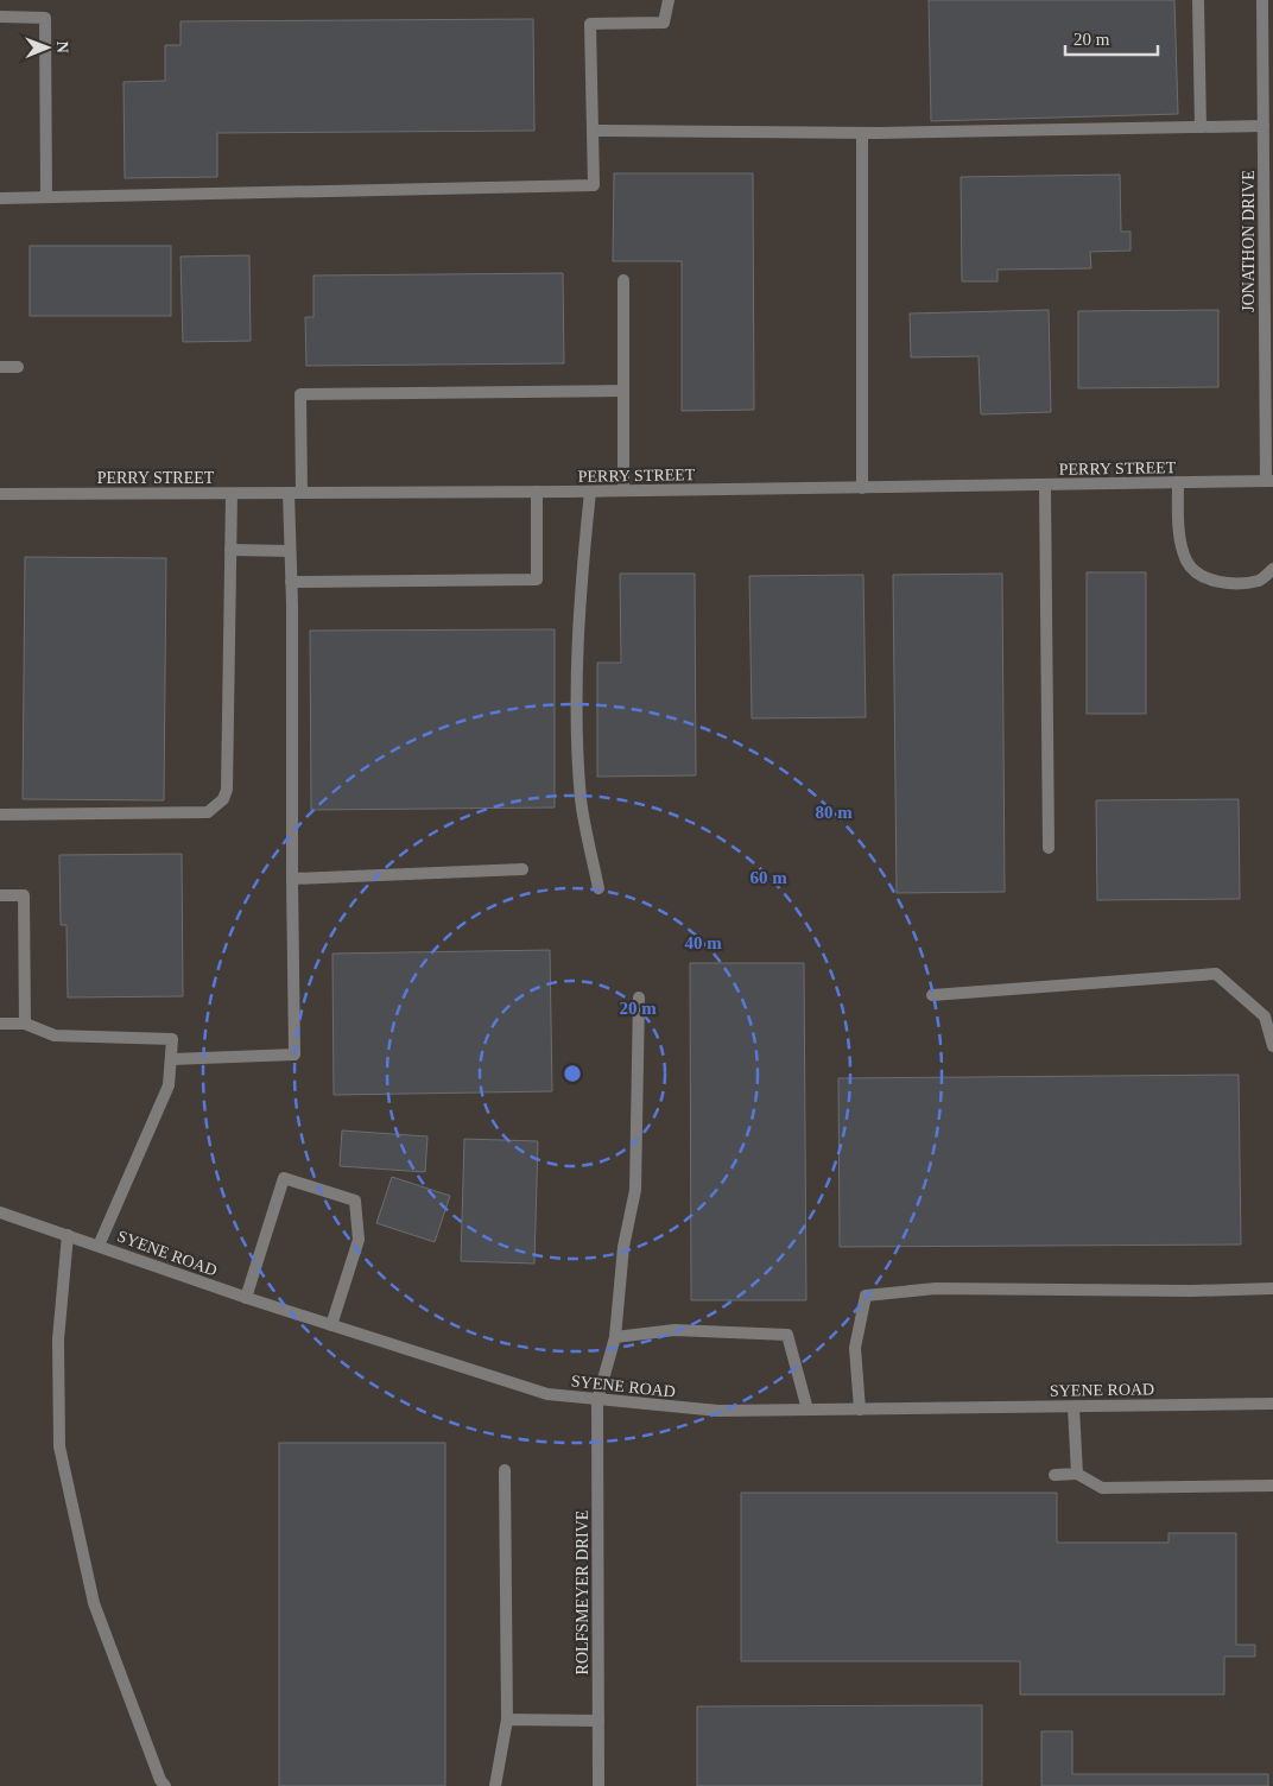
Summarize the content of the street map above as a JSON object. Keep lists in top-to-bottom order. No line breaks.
{"streets":{"street":["JONATHON DRIVE","PERRY STREET","SYENE ROAD","ROLFSMEYER DRIVE"]},"crossings":[["JONATHON DRIVE","PERRY STREET"],["SYENE ROAD","ROLFSMEYER DRIVE"]],"scale_bar":"20 m","north":"right","rings":["80 m","60 m","40 m","20 m"]}
